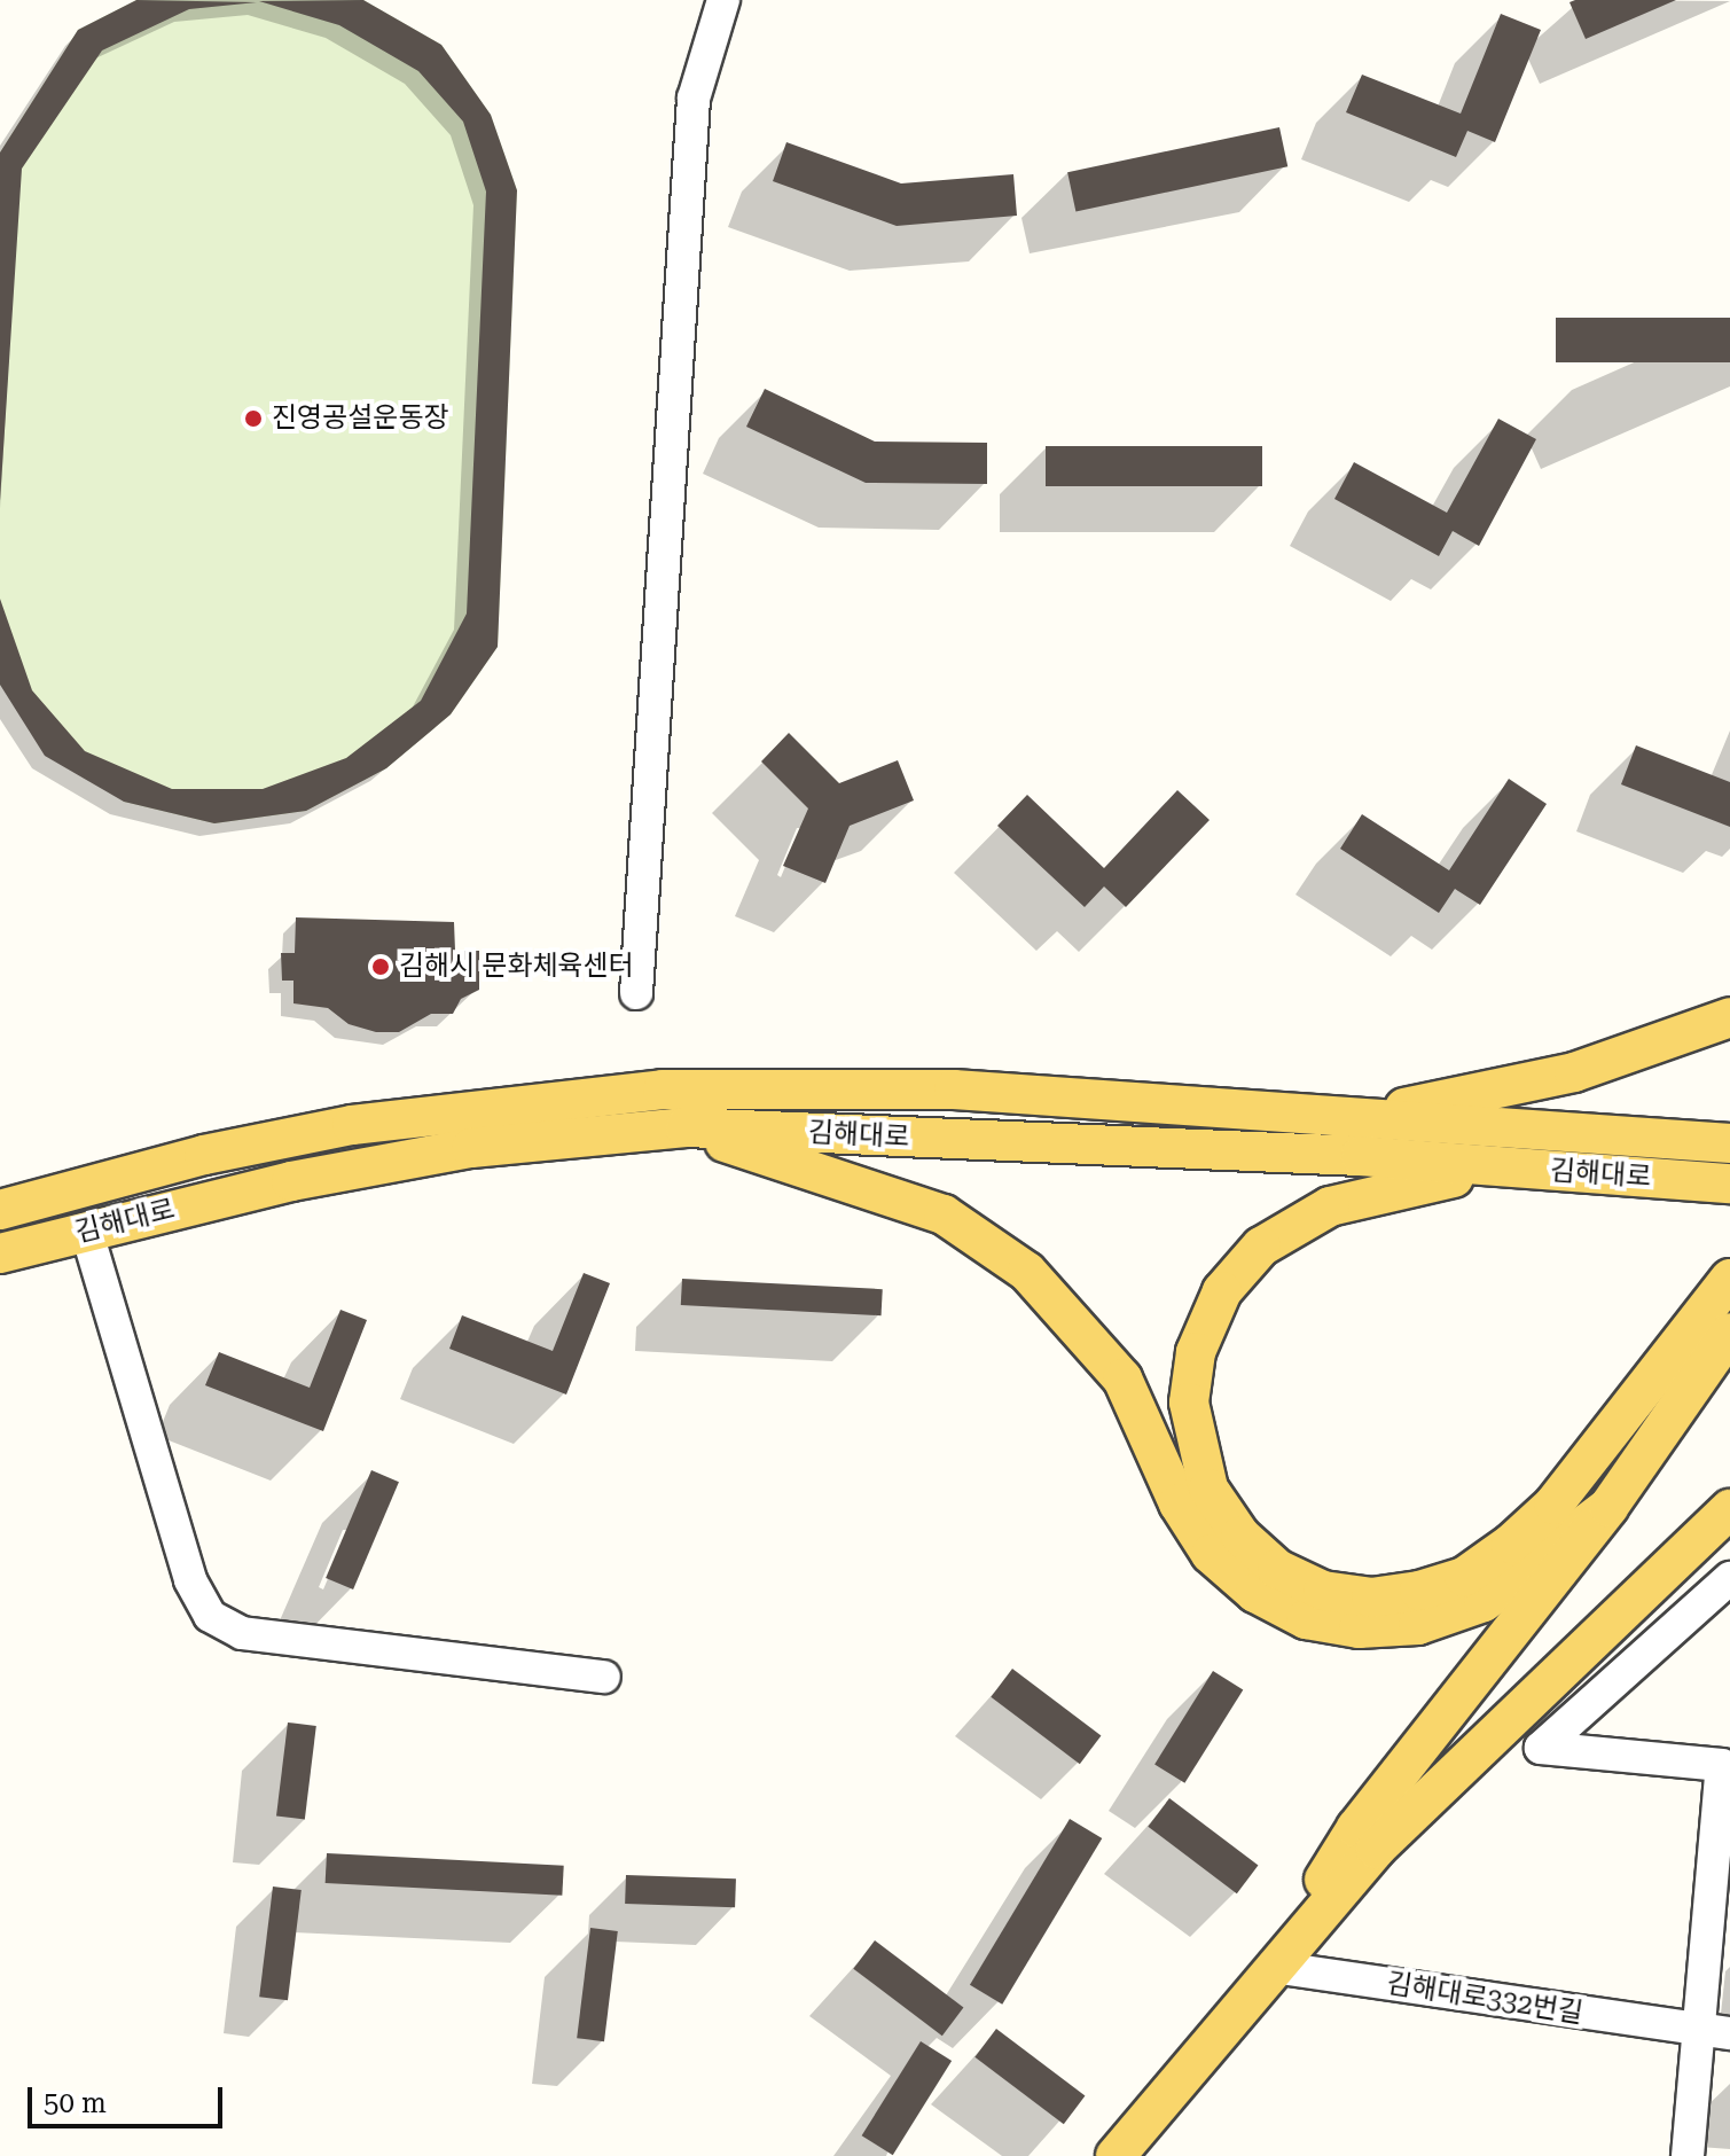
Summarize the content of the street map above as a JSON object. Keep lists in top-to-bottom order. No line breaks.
{"streets":{"main road":["김해대로"],"street":["김해대로332번길"]},"places":["진영공설운동장","김해시 문화체육센터"],"scale_bar":"50 m"}
